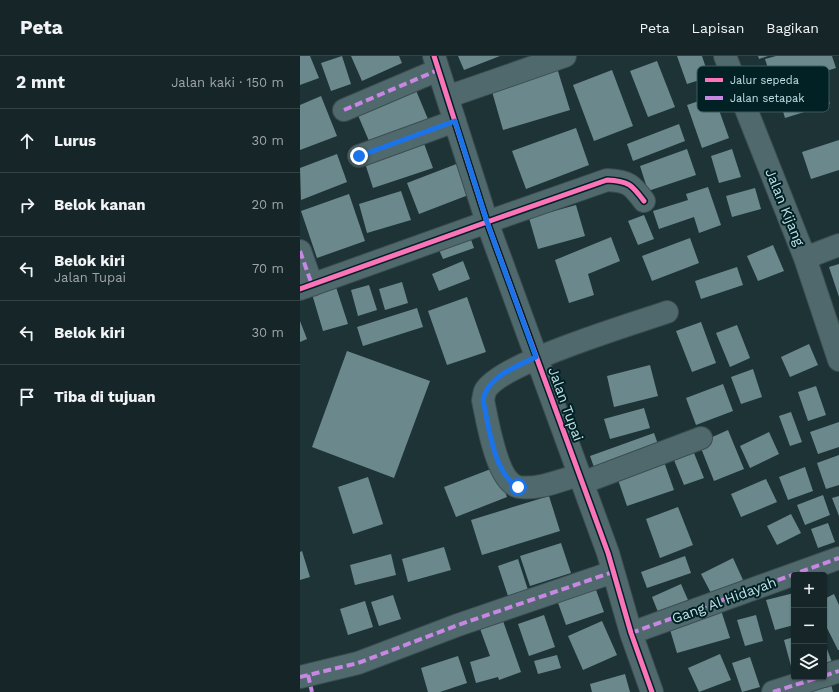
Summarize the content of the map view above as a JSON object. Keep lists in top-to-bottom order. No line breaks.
{"streets":{"street":["Jalan Kijang","Jalan Tupai","Gang Al Hidayah"]},"crossings":[["Jalan Tupai","Gang Al Hidayah"]],"legend":["Jalur sepeda","Jalan setapak"],"page":{"header":"Peta","nav":["Peta","Lapisan","Bagikan"],"heading":["2 mnt","Jalan kaki · 150 m"],"list":[["Lurus","30 m"],["Belok kanan","20 m"],["Belok kiri","Jalan Tupai","70 m"],["Belok kiri","30 m"],"Tiba di tujuan"],"map_buttons":["+","−"]}}
